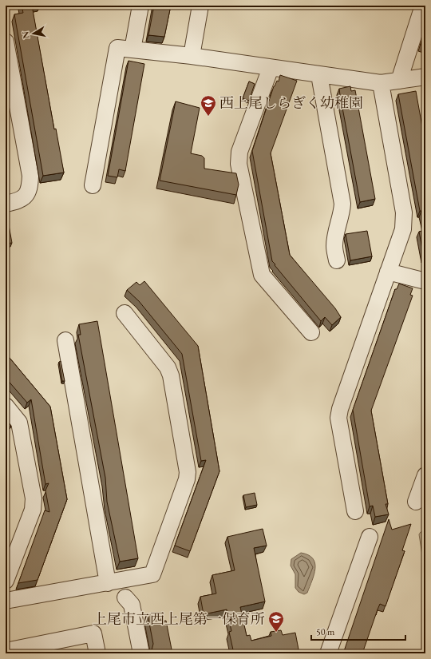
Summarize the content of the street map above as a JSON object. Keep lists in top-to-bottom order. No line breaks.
{"places":{"school or university":["西上尾しらぎく幼稚園","上尾市立西上尾第一保育所"]},"scale_bar":"50 m","north":"left"}
